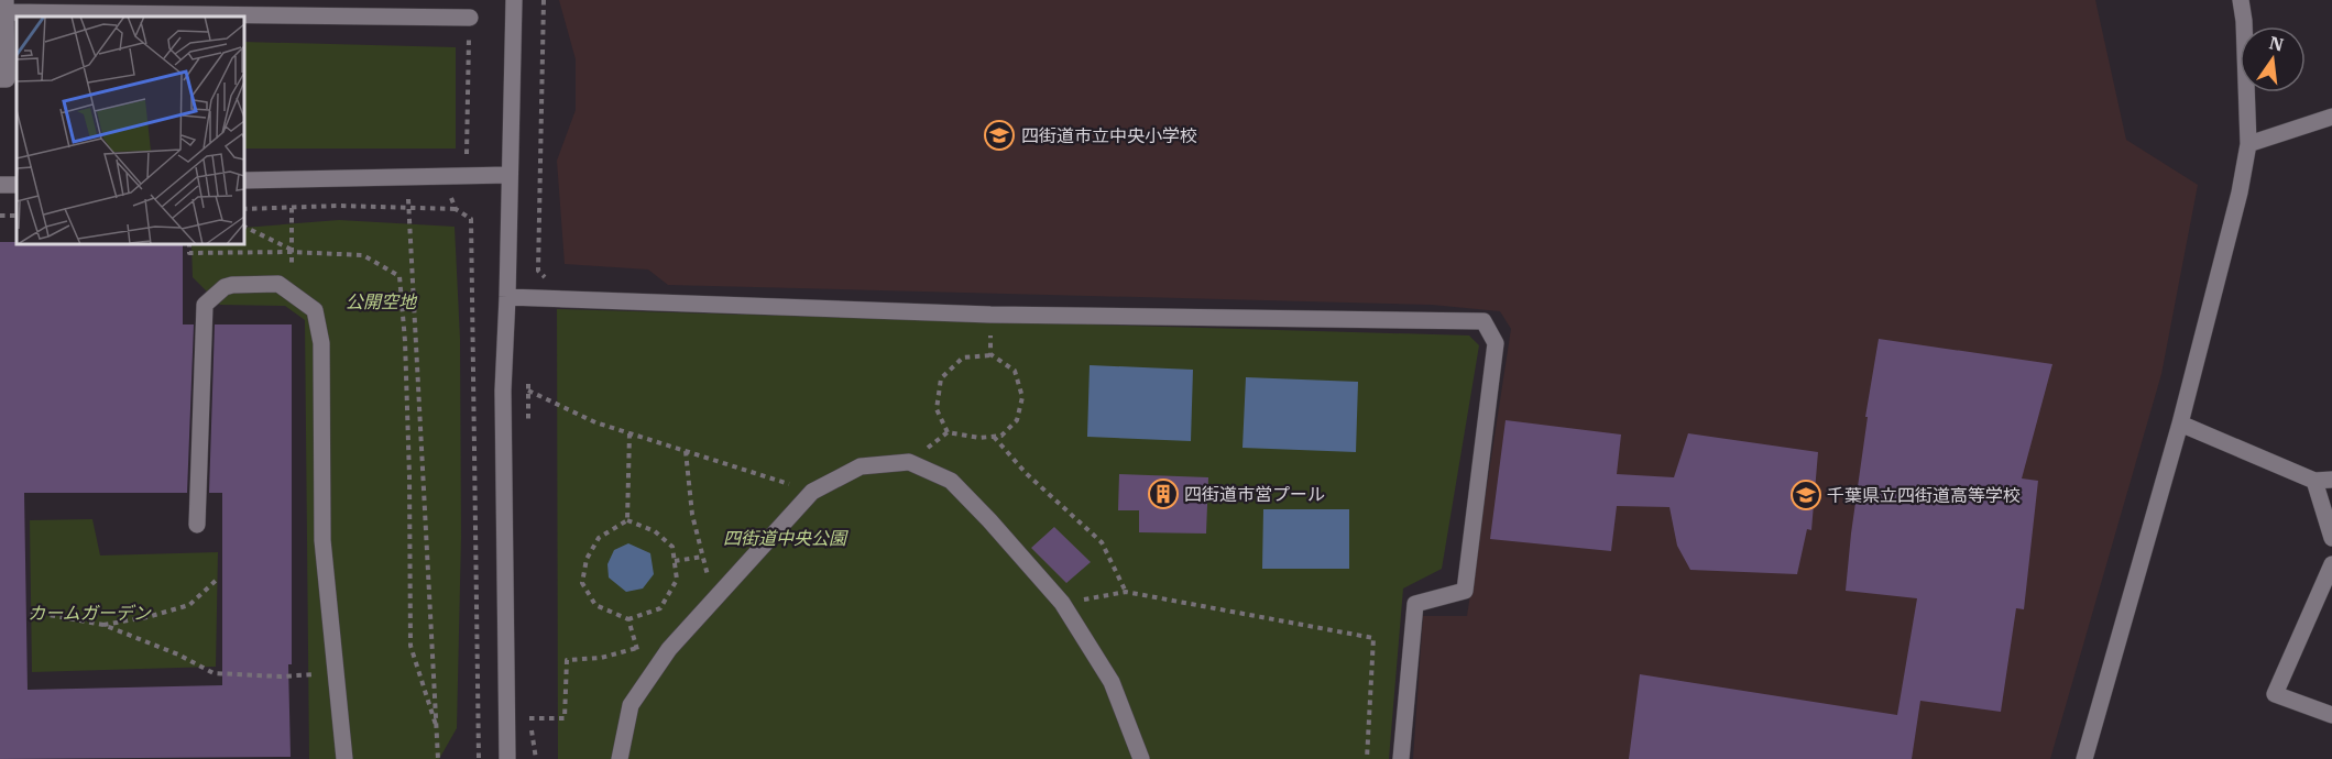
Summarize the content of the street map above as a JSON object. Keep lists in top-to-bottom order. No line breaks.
{"parks":["公開空地","四街道中央公園","カームガーデン"],"places":{"school or university":["四街道市立中央小学校","千葉県立四街道高等学校"],"building":["四街道市営プール"]},"north":"top"}
